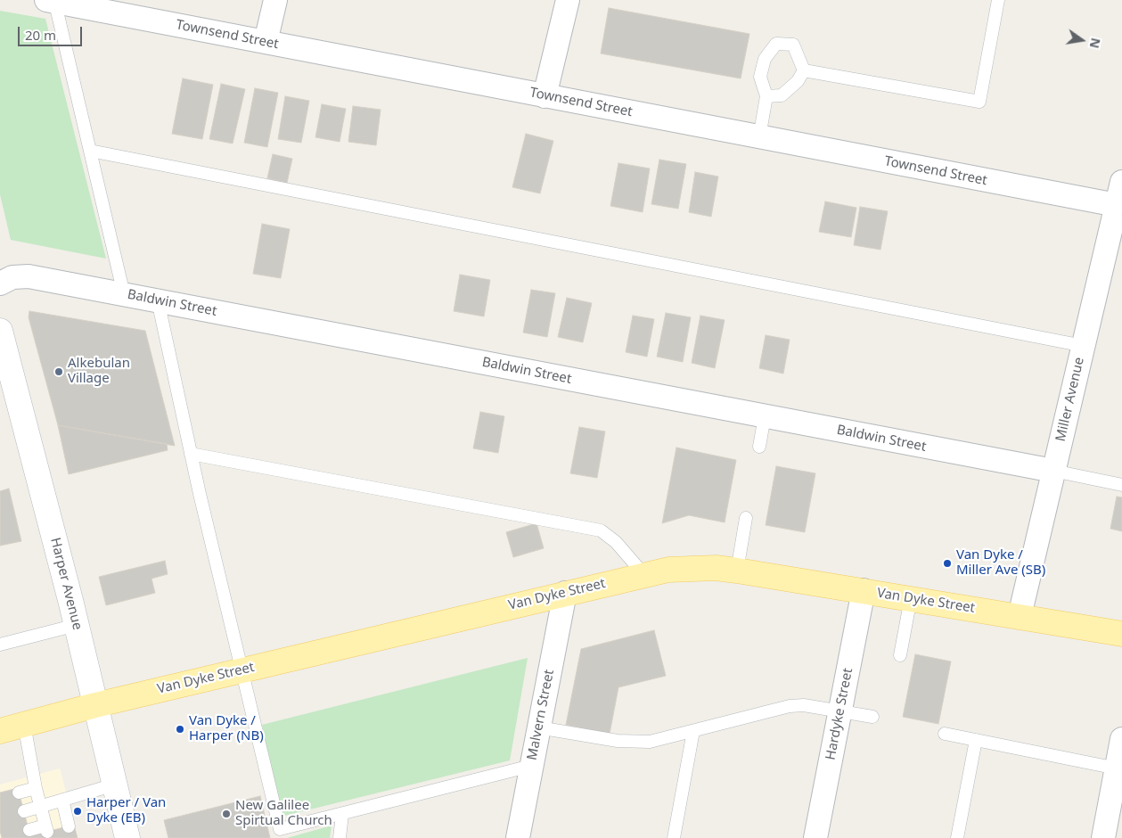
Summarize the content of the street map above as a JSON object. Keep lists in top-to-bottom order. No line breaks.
{"streets":{"main road":["Van Dyke Street"],"street":["Townsend Street","Baldwin Street","Miller Avenue","Harper Avenue","Hardyke Street","Malvern Street"]},"crossings":[["Townsend Street","Miller Avenue"],["Baldwin Street","Miller Avenue"],["Miller Avenue","Van Dyke Street"],["Harper Avenue","Van Dyke Street"],["Van Dyke Street","Hardyke Street"],["Van Dyke Street","Malvern Street"]],"places":["Alkebulan Village","Van Dyke / Miller Ave (SB)","Van Dyke / Harper (NB)","Harper / Van Dyke (EB)","New Galilee Spirtual Church"],"scale_bar":"20 m","north":"right"}
